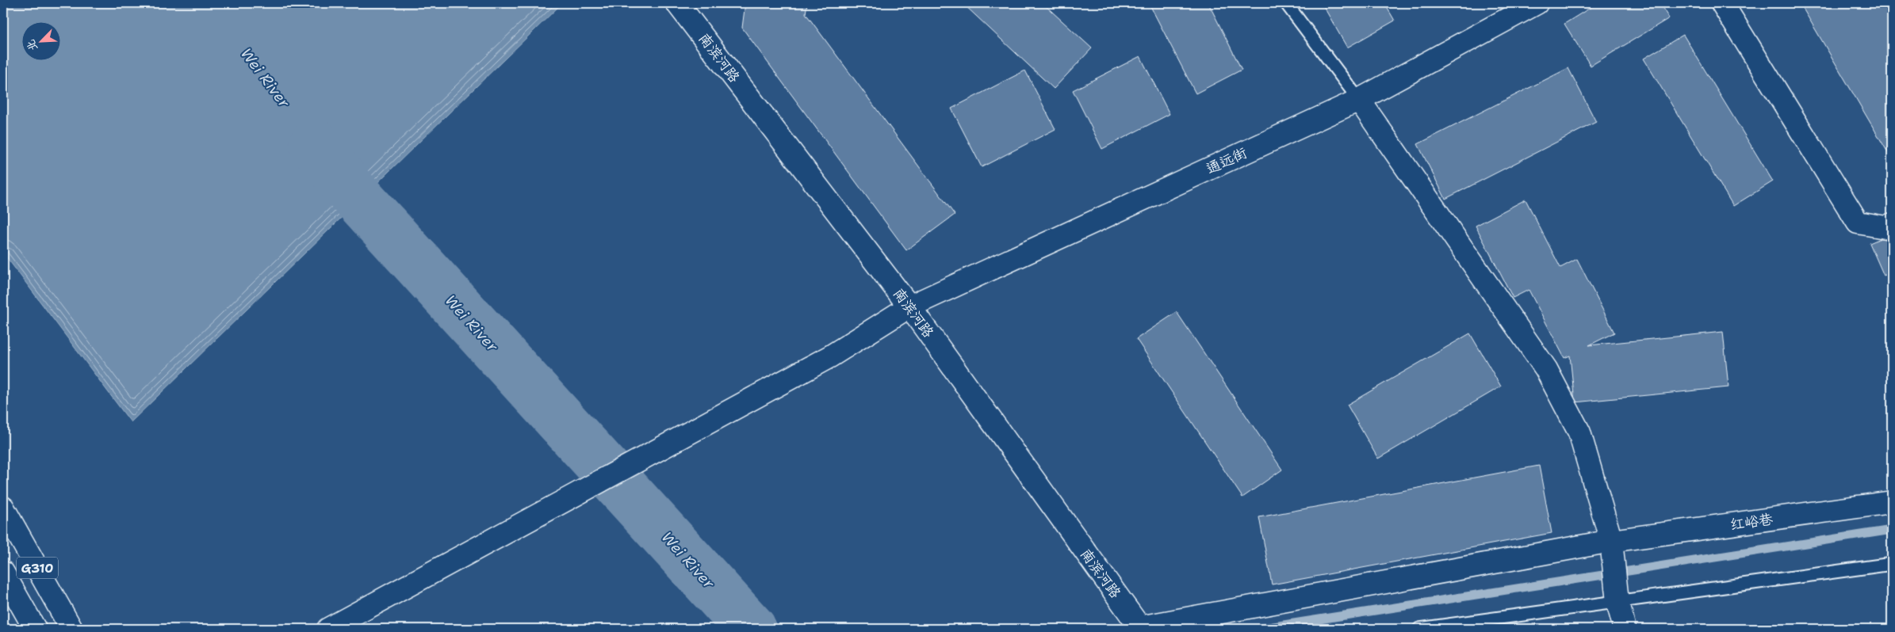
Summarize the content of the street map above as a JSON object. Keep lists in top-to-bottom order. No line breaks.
{"streets":{"main road":["南滨河路","通远街","红峪巷","G310"]},"crossings":[["南滨河路","通远街"],["南滨河路","红峪巷"]],"water":["Wei River"],"north":"bottom left"}
